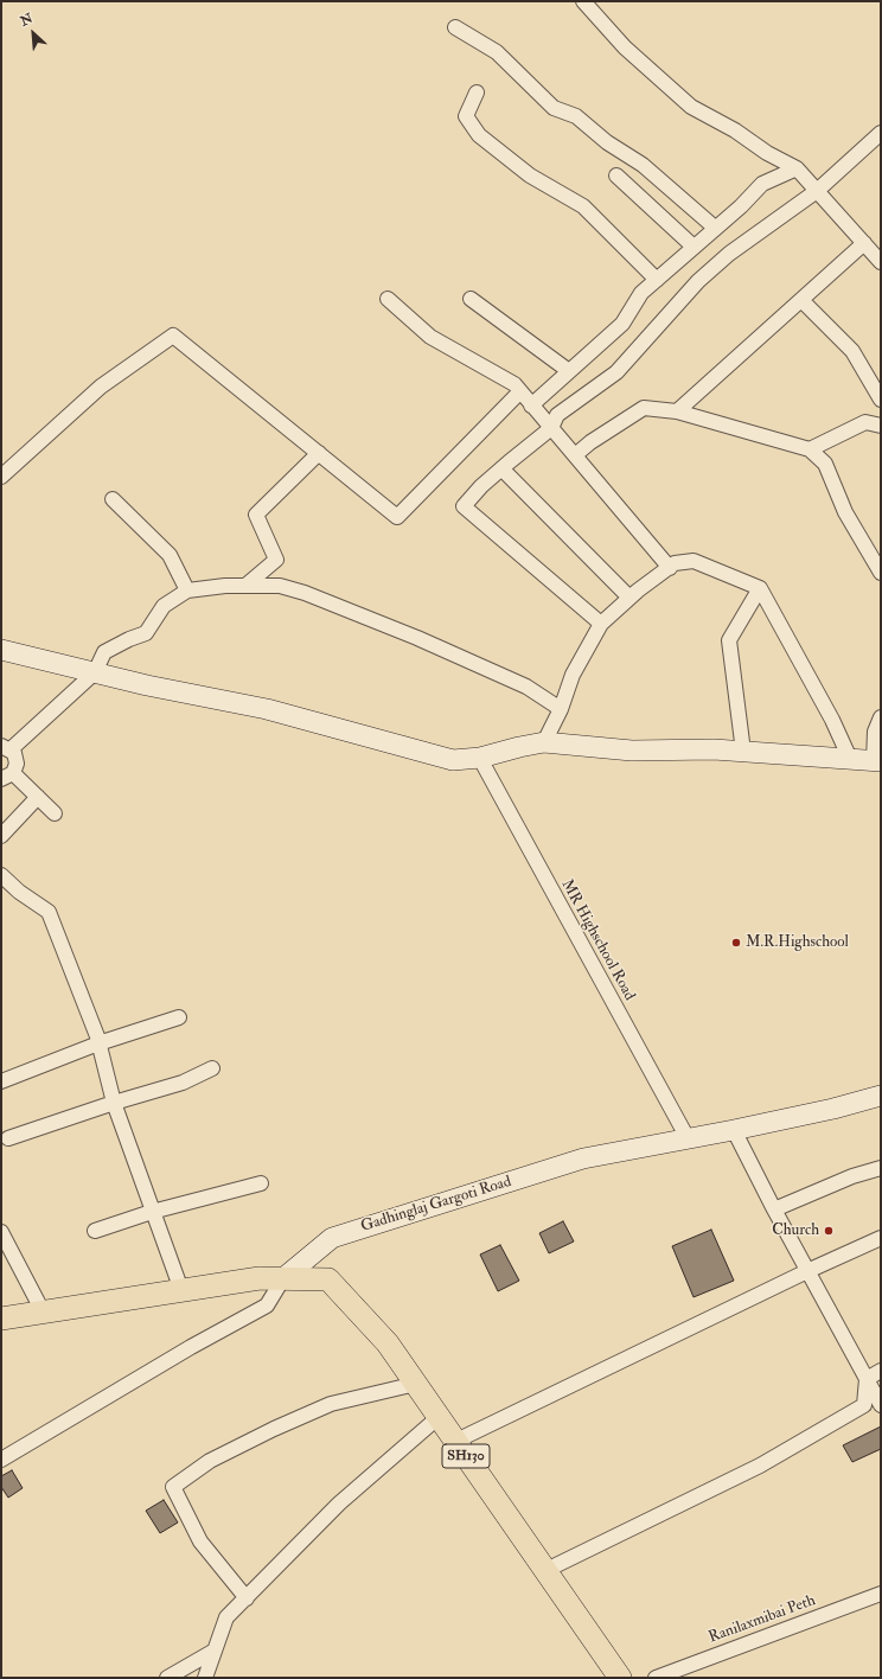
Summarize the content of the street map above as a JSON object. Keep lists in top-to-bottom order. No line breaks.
{"streets":{"main road":["SH130"],"street":["MR Highschool Road","Gadhinglaj Gargoti Road","Ranilaxmibai Peth"]},"crossings":[["MR Highschool Road","Gadhinglaj Gargoti Road"],["Gadhinglaj Gargoti Road","SH130"]],"places":["M.R.Highschool","Church"],"north":"top left"}
